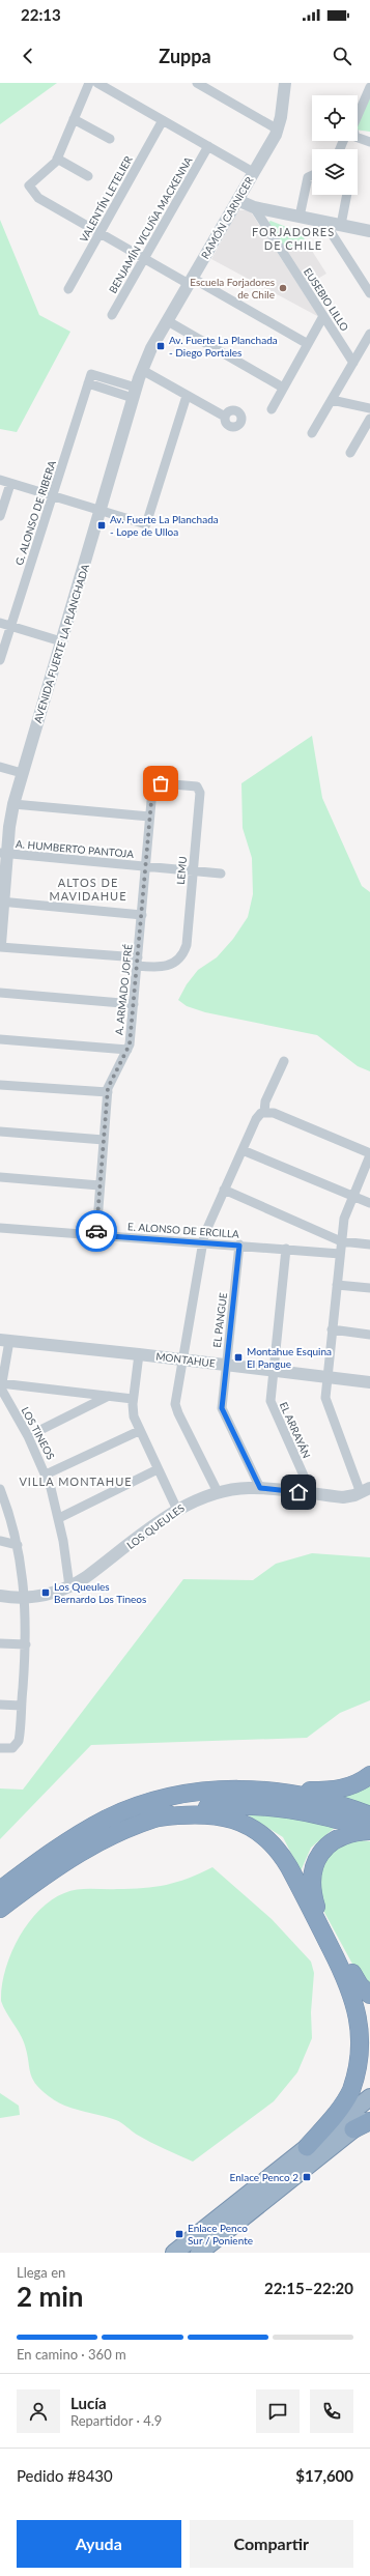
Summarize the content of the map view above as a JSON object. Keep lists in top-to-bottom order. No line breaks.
{"streets":{"street":["VALENTÍN LETELIER","RAMÓN CARNICER","BENJAMÍN VICUÑA MACKENNA","EUSEBIO LILLO","G. ALONSO DE RIBERA","AVENIDA FUERTE LA PLANCHADA","A. HUMBERTO PANTOJA","LEMU","A. ARMADO JOFRÉ","E. ALONSO DE ERCILLA","EL PANGUE","MONTAHUE","EL ARRAYÁN","LOS TINEOS","LOS QUEULES"]},"crossings":[["RAMÓN CARNICER","AVENIDA FUERTE LA PLANCHADA"],["G. ALONSO DE RIBERA","AVENIDA FUERTE LA PLANCHADA"],["AVENIDA FUERTE LA PLANCHADA","A. HUMBERTO PANTOJA"],["AVENIDA FUERTE LA PLANCHADA","LEMU"],["A. HUMBERTO PANTOJA","LEMU"],["A. HUMBERTO PANTOJA","A. ARMADO JOFRÉ"],["LEMU","A. ARMADO JOFRÉ"],["A. ARMADO JOFRÉ","E. ALONSO DE ERCILLA"],["E. ALONSO DE ERCILLA","EL PANGUE"],["E. ALONSO DE ERCILLA","EL ARRAYÁN"],["EL PANGUE","MONTAHUE"],["EL PANGUE","LOS QUEULES"],["MONTAHUE","EL ARRAYÁN"],["EL ARRAYÁN","LOS QUEULES"],["LOS TINEOS","LOS QUEULES"]],"districts":["FORJADORES DE CHILE","ALTOS DE MAVIDAHUE","VILLA MONTAHUE"],"places":{"other":["Escuela Forjadores de Chile"],"transit":["Av. Fuerte La Planchada - Diego Portales","Av. Fuerte La Planchada - Lope de Ulloa","Montahue Esquina El Pangue","Los Queules Bernardo Los Tineos","Enlace Penco 2","Enlace Penco Sur / Poniente"]},"page":{"status":"22:13","header":"Zuppa","heading":["2 min","Llega en","22:15–22:20"],"panel":["Lucía","Repartidor · 4.9","Pedido #8430","$17,600"],"bar":"En camino · 360 m","buttons":["Ayuda","Compartir"]}}
